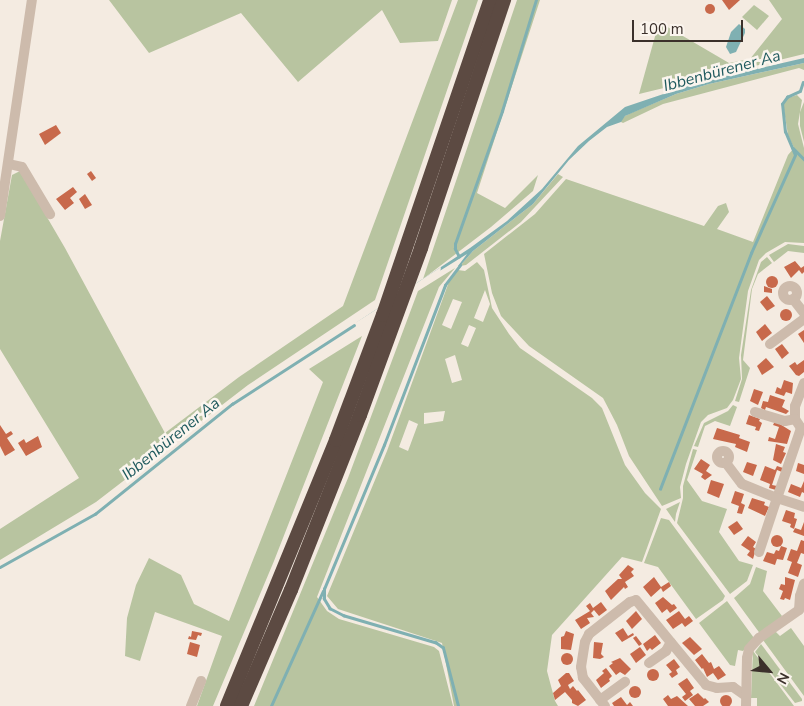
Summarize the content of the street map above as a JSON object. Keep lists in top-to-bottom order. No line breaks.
{"water":["Ibbenbürener Aa"],"scale_bar":"100 m","north":"bottom right"}
